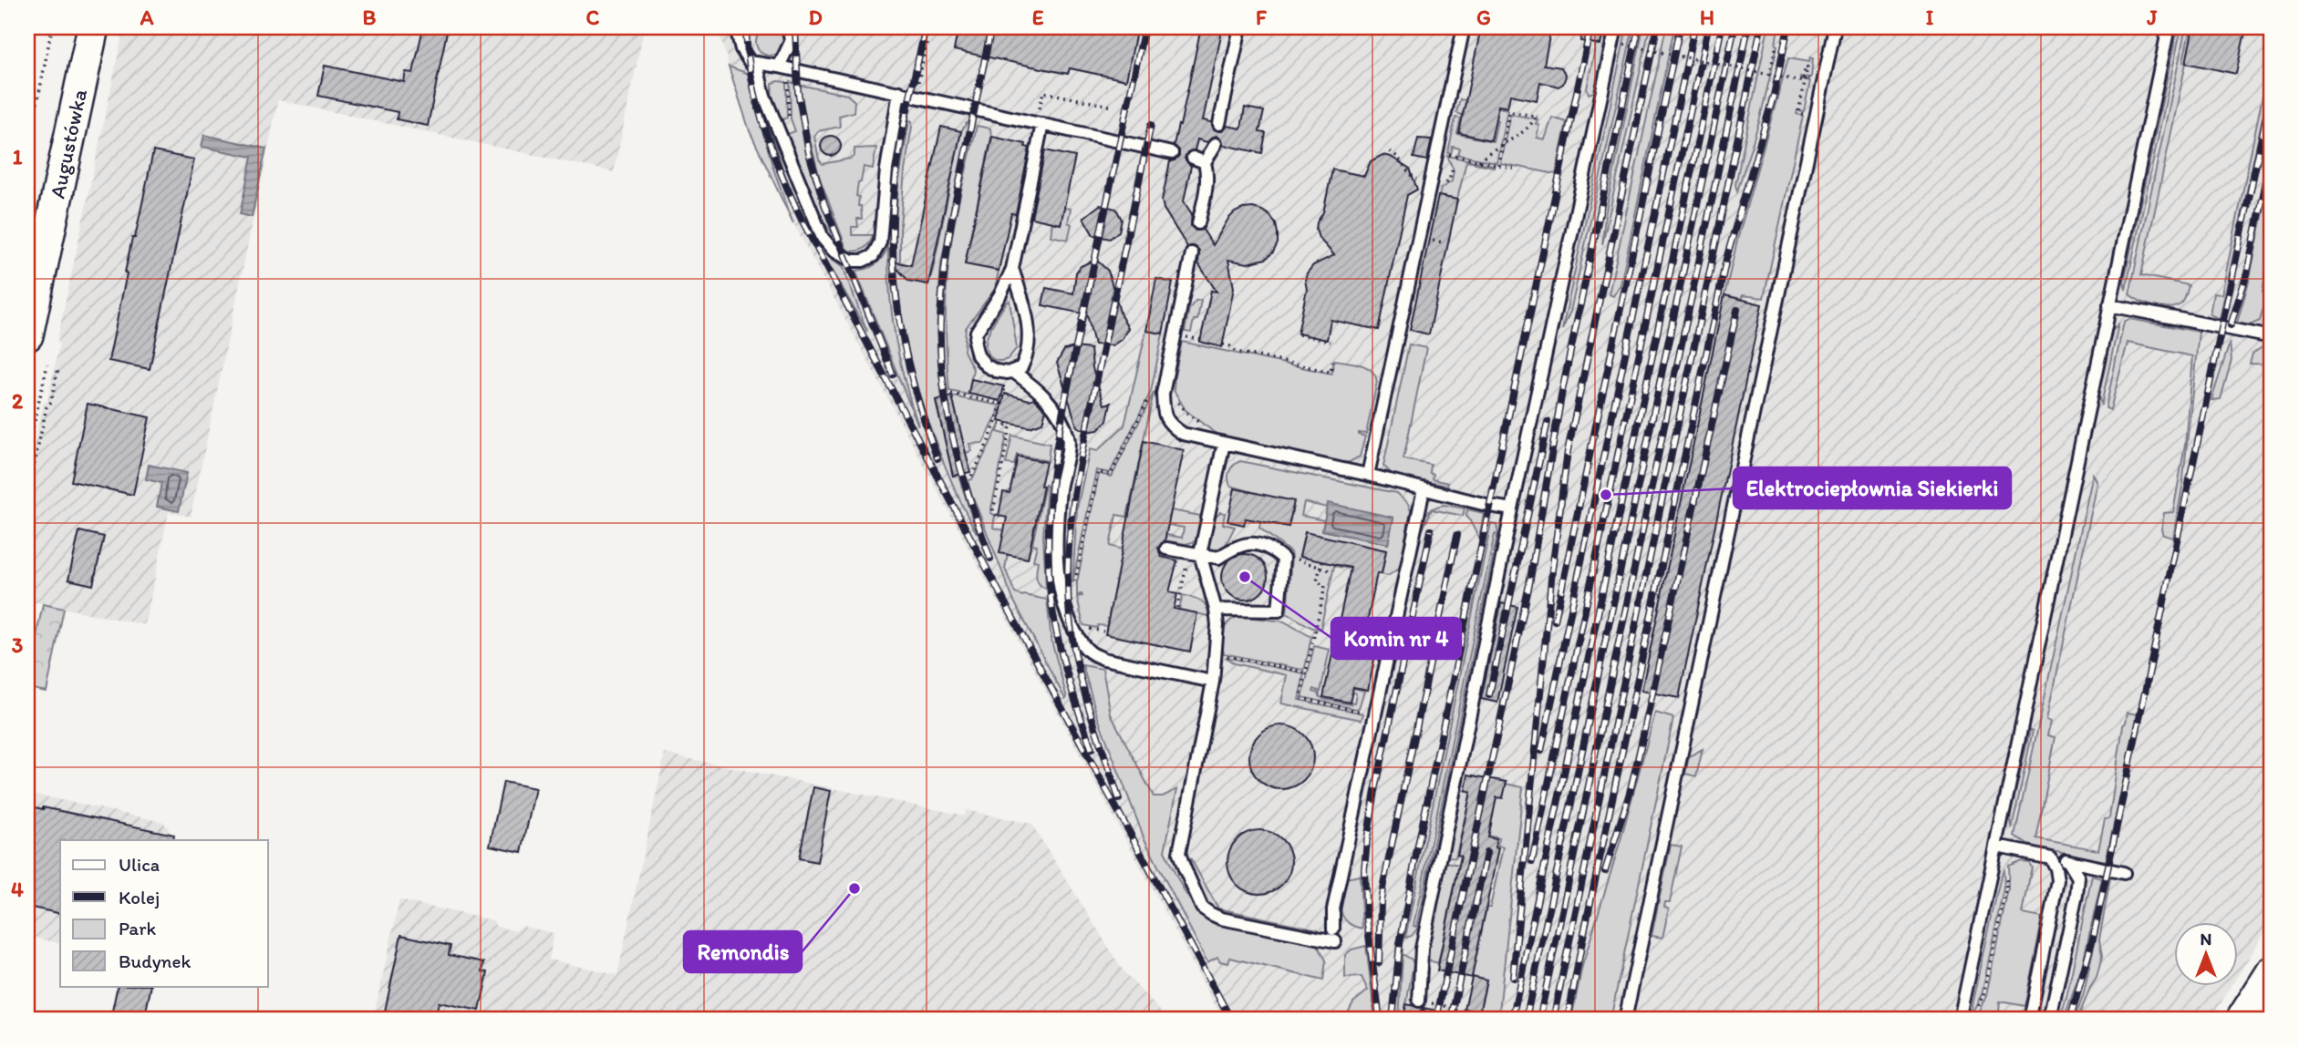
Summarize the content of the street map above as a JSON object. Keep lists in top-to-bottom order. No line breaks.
{"streets":{"street":["Augustówka"]},"places":["Elektrociepłownia Siekierki","Komin nr 4","Remondis"],"legend":["Ulica","Kolej","Park","Budynek"],"north":"top","grid":{"columns":["A","B","C","D","E","F","G","H","I","J"],"rows":["1","2","3","4"]}}
